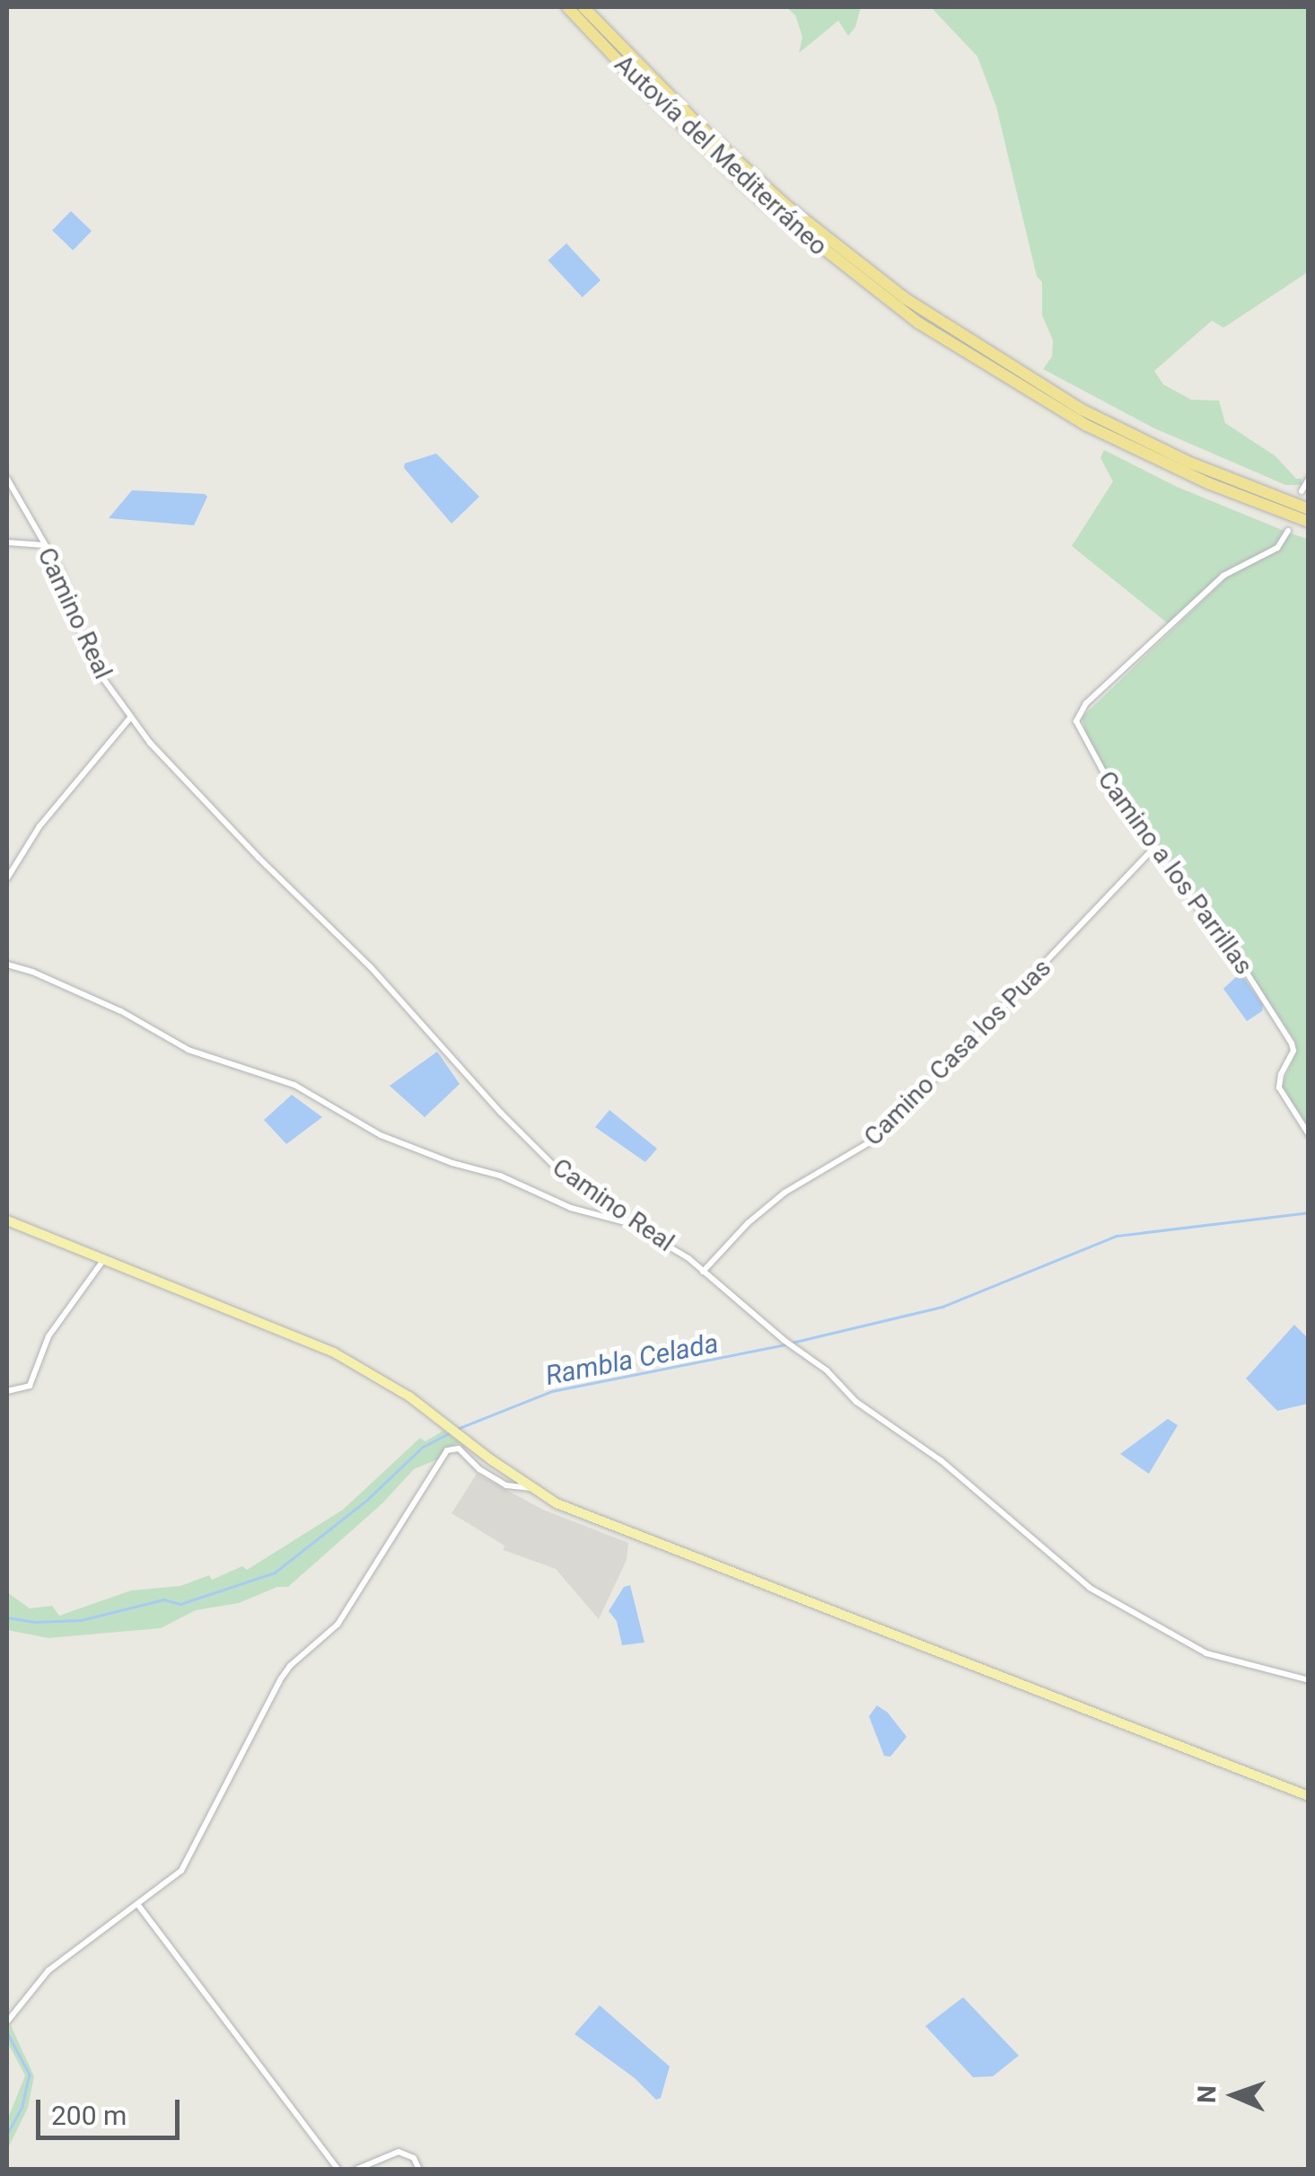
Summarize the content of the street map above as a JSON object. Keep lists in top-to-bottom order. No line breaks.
{"streets":{"highway":["Autovía del Mediterráneo"],"street":["Camino Real","Camino a los Parrillas","Camino Casa los Puas"]},"crossings":[["Camino Real","Camino Casa los Puas"],["Camino a los Parrillas","Camino Casa los Puas"]],"water":["Rambla Celada"],"scale_bar":"200 m","north":"left"}
